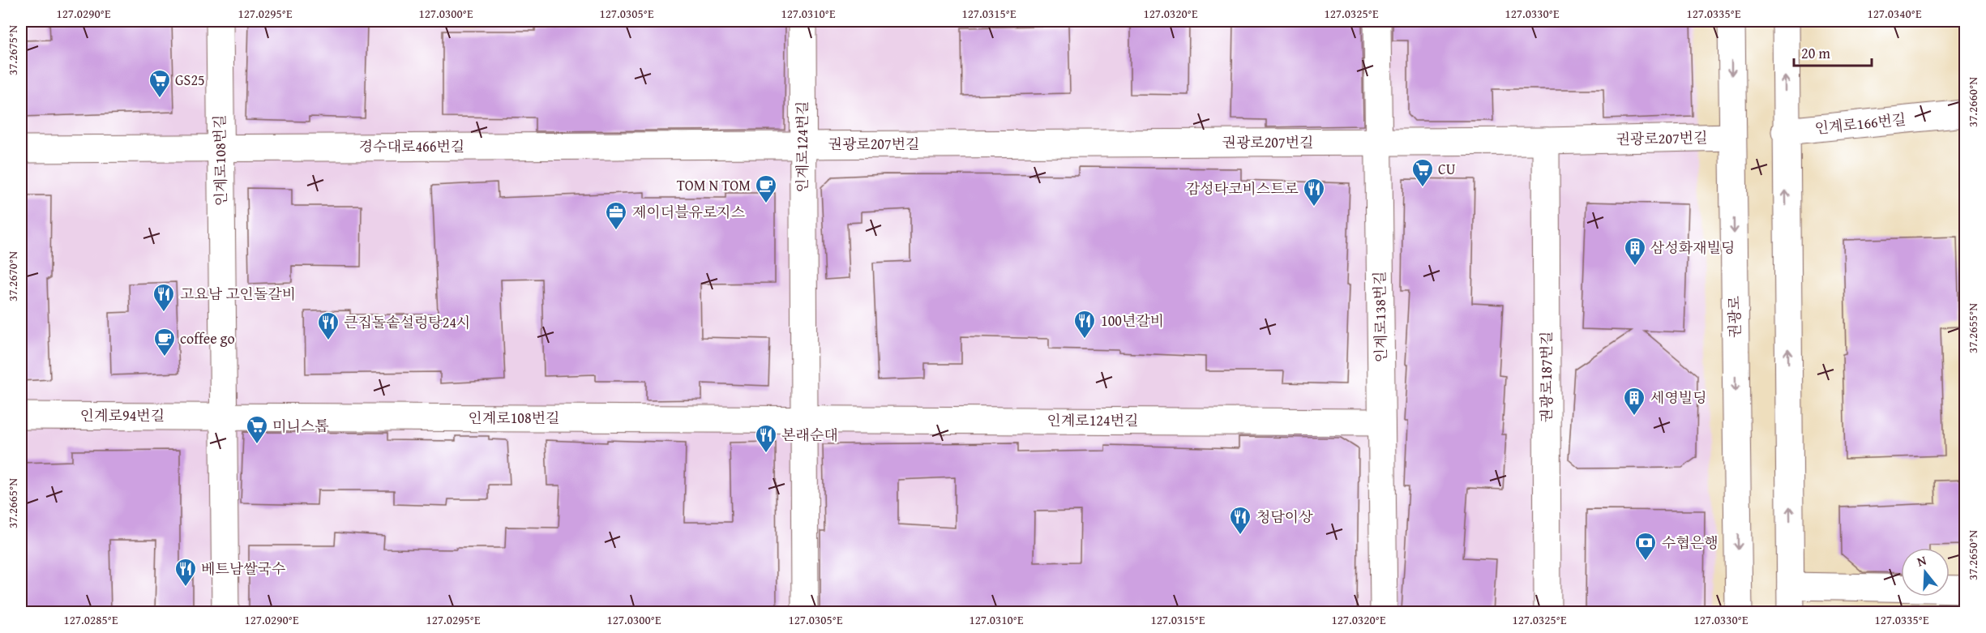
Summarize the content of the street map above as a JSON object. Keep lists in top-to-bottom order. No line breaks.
{"streets":{"street":["인계로166번길","권광로207번길","경수대로466번길","인계로124번길","인계로108번길","인계로138번길","권광로","권광로187번길","인계로94번길"]},"crossings":[["권광로207번길","경수대로466번길"],["권광로207번길","인계로124번길"],["권광로207번길","인계로138번길"],["권광로207번길","권광로"],["권광로207번길","권광로187번길"],["경수대로466번길","인계로124번길"],["경수대로466번길","인계로108번길"],["인계로124번길","인계로108번길"],["인계로124번길","인계로138번길"],["인계로108번길","인계로94번길"]],"places":{"supermarket":["GS25","CU","미니스톱"],"cafe":["TOM N TOM","coffee go"],"restaurant":["감성타코비스트로","고요남 고인돌갈비","100년갈비","큰집돌솥설렁탕24시","본래순대","청담이상","베트남쌀국수"],"office":["제이더블유로지스"],"building":["삼성화재빌딩","세영빌딩"],"bank":["수협은행"]},"scale_bar":"20 m","north":"top","coordinates":["127.0290°E","127.0295°E","127.0300°E","127.0305°E","127.0310°E","127.0315°E","127.0320°E","127.0325°E","127.0330°E","127.0335°E","127.0340°E","37.2675°N","37.2660°N","37.2670°N","37.2655°N","37.2665°N","37.2650°N","127.0285°E"]}
